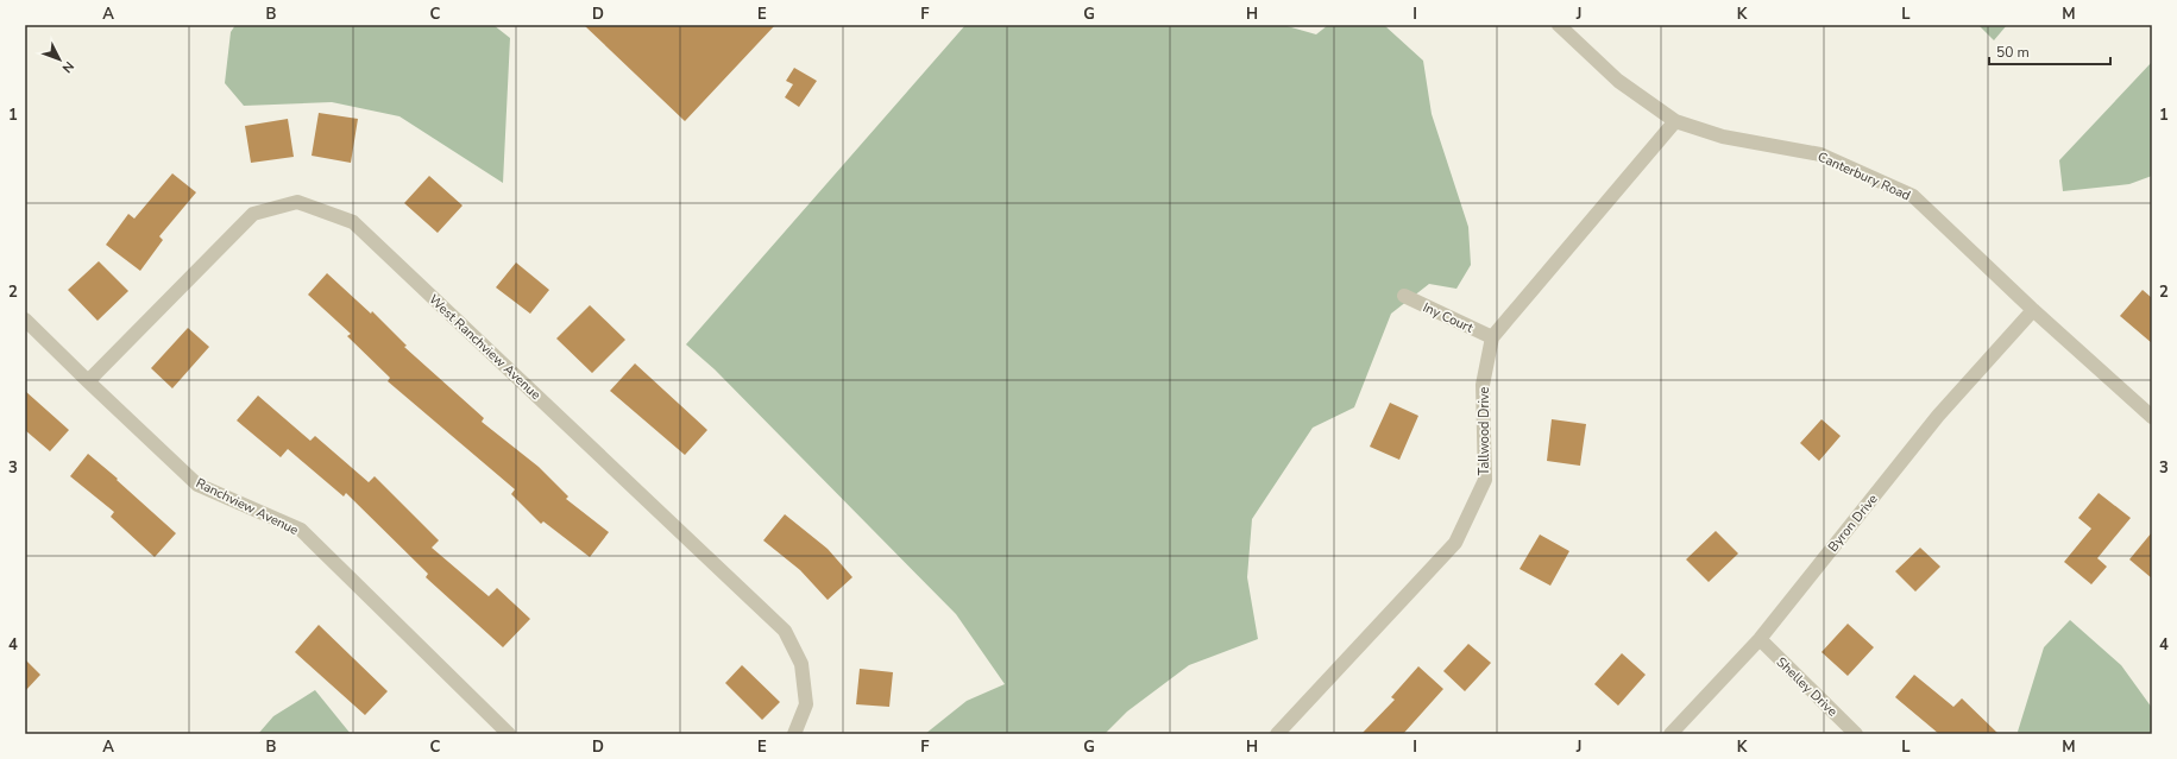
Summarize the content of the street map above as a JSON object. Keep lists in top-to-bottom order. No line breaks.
{"streets":{"street":["Canterbury Road","Iny Court","West Ranchview Avenue","Tallwood Drive","Ranchview Avenue","Byron Drive","Shelley Drive"]},"crossings":[["Canterbury Road","Tallwood Drive"],["Canterbury Road","Byron Drive"],["Iny Court","Tallwood Drive"],["West Ranchview Avenue","Ranchview Avenue"],["Byron Drive","Shelley Drive"]],"scale_bar":"50 m","north":"bottom right","grid":{"columns":["A","B","C","D","E","F","G","H","I","J","K","L","M"],"rows":["1","2","3","4"]}}
